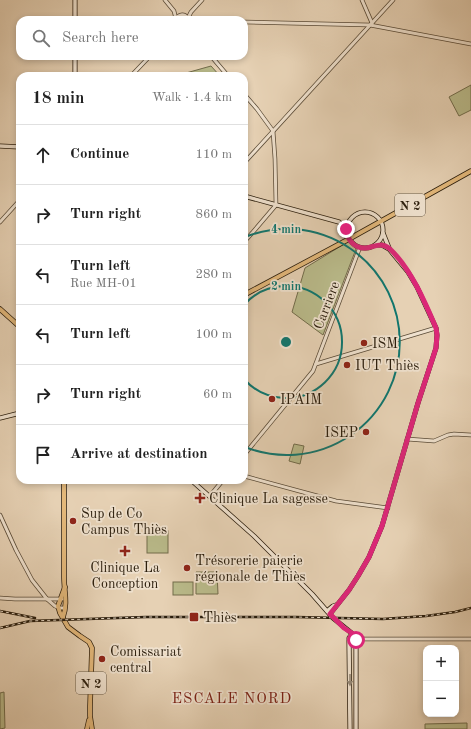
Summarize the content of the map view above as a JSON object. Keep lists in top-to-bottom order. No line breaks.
{"streets":{"main road":["N 2"],"street":["Carriere"]},"districts":["ESCALE NORD"],"places":{"other":["ISM","IUT Thiès","IPAIM","ISEP","Sup de Co Campus Thiès","Trésorerie paierie régionale de Thiès","Comissariat central"],"health":["Clinique La sagesse","Clinique La Conception"],"transit":["Thiès"]},"page":{"search":"Search here","heading":["18 min","Walk · 1.4 km"],"list":[["Continue","110 m"],["Turn right","860 m"],["Turn left","Rue MH-01","280 m"],["Turn left","100 m"],["Turn right","60 m"],"Arrive at destination"],"map_buttons":["+","−"]},"rings":["4 min","2 min"]}
